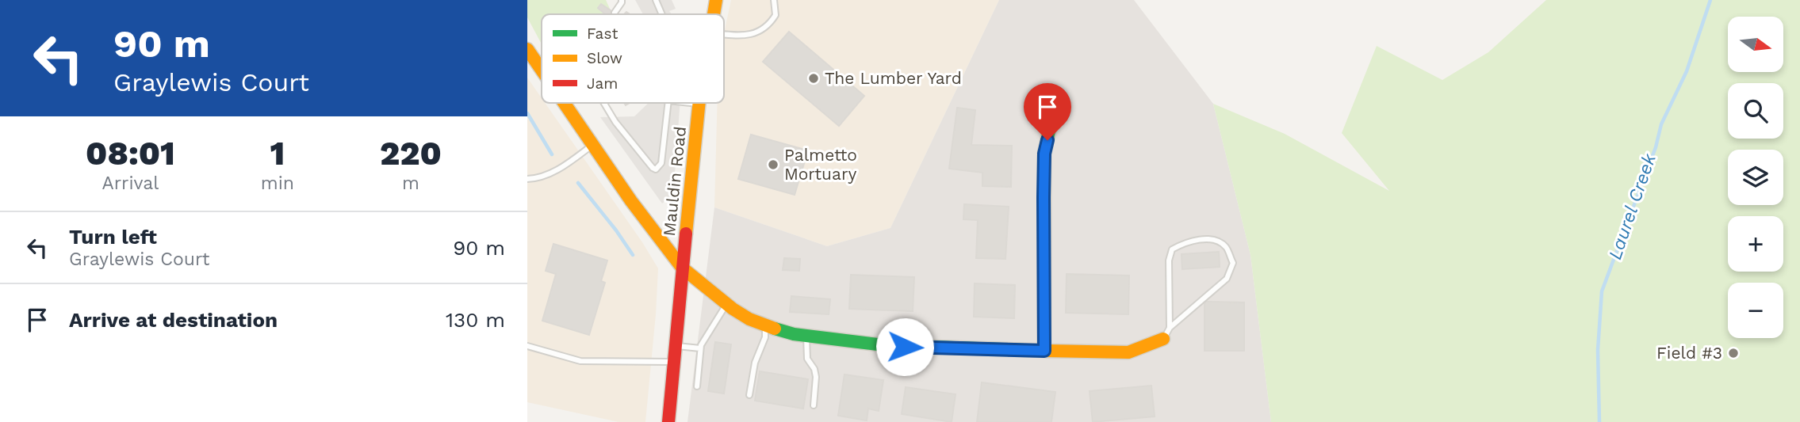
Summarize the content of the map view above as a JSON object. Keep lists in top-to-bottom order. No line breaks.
{"streets":{"street":["Mauldin Road"]},"water":["Laurel Creek"],"places":["The Lumber Yard","Palmetto Mortuary","Field #3"],"legend":["Fast","Slow","Jam"],"north":"right","page":{"turn":["90 m","Graylewis Court"],"map_buttons":["+","−"],"eta":["08:01","Arrival","1","min","220","m"],"list":[{"name":"Turn left","note":"Graylewis Court","value":"90 m"},{"name":"Arrive at destination","value":"130 m"}]}}
